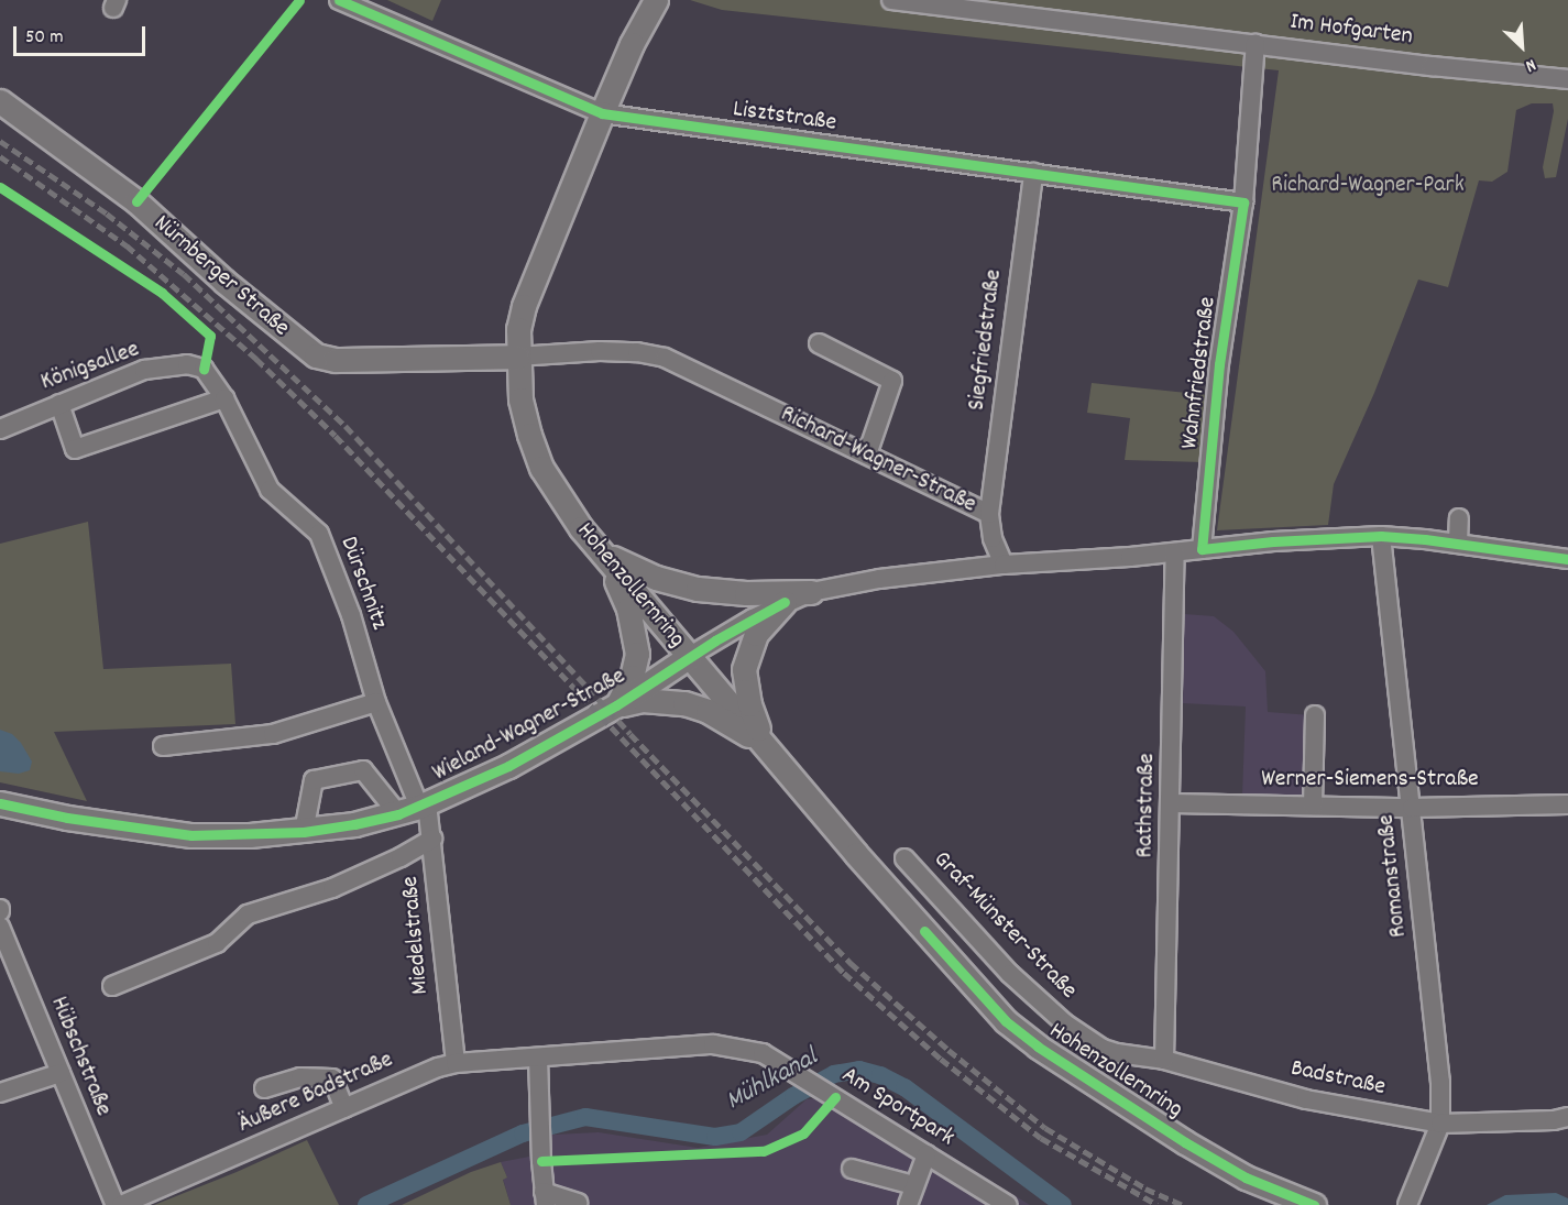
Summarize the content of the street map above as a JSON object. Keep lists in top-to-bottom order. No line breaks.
{"streets":{"main road":["Nürnberger Straße","Richard-Wagner-Straße","Hohenzollernring","Wieland-Wagner-Straße"],"street":["Im Hofgarten","Lisztstraße","Siegfriedstraße","Königsallee","Wahnfriedstraße","Dürschnitz","Werner-Siemens-Straße","Rathstraße","Romanstraße","Graf-Münster-Straße","Miedelstraße","Hübschstraße","Badstraße","Äußere Badstraße","Am Sportpark"]},"crossings":[["Im Hofgarten","Wahnfriedstraße"],["Lisztstraße","Siegfriedstraße"],["Lisztstraße","Wahnfriedstraße"],["Lisztstraße","Hohenzollernring"],["Nürnberger Straße","Richard-Wagner-Straße"],["Siegfriedstraße","Richard-Wagner-Straße"],["Königsallee","Dürschnitz"],["Richard-Wagner-Straße","Hohenzollernring"],["Richard-Wagner-Straße","Wieland-Wagner-Straße"],["Dürschnitz","Wieland-Wagner-Straße"],["Dürschnitz","Miedelstraße"],["Hohenzollernring","Wieland-Wagner-Straße"],["Wieland-Wagner-Straße","Miedelstraße"],["Werner-Siemens-Straße","Rathstraße"],["Werner-Siemens-Straße","Romanstraße"],["Rathstraße","Badstraße"],["Romanstraße","Badstraße"],["Graf-Münster-Straße","Badstraße"],["Miedelstraße","Äußere Badstraße"],["Äußere Badstraße","Am Sportpark"]],"water":["Mühlkanal"],"parks":["Richard-Wagner-Park"],"scale_bar":"50 m","north":"bottom right"}
